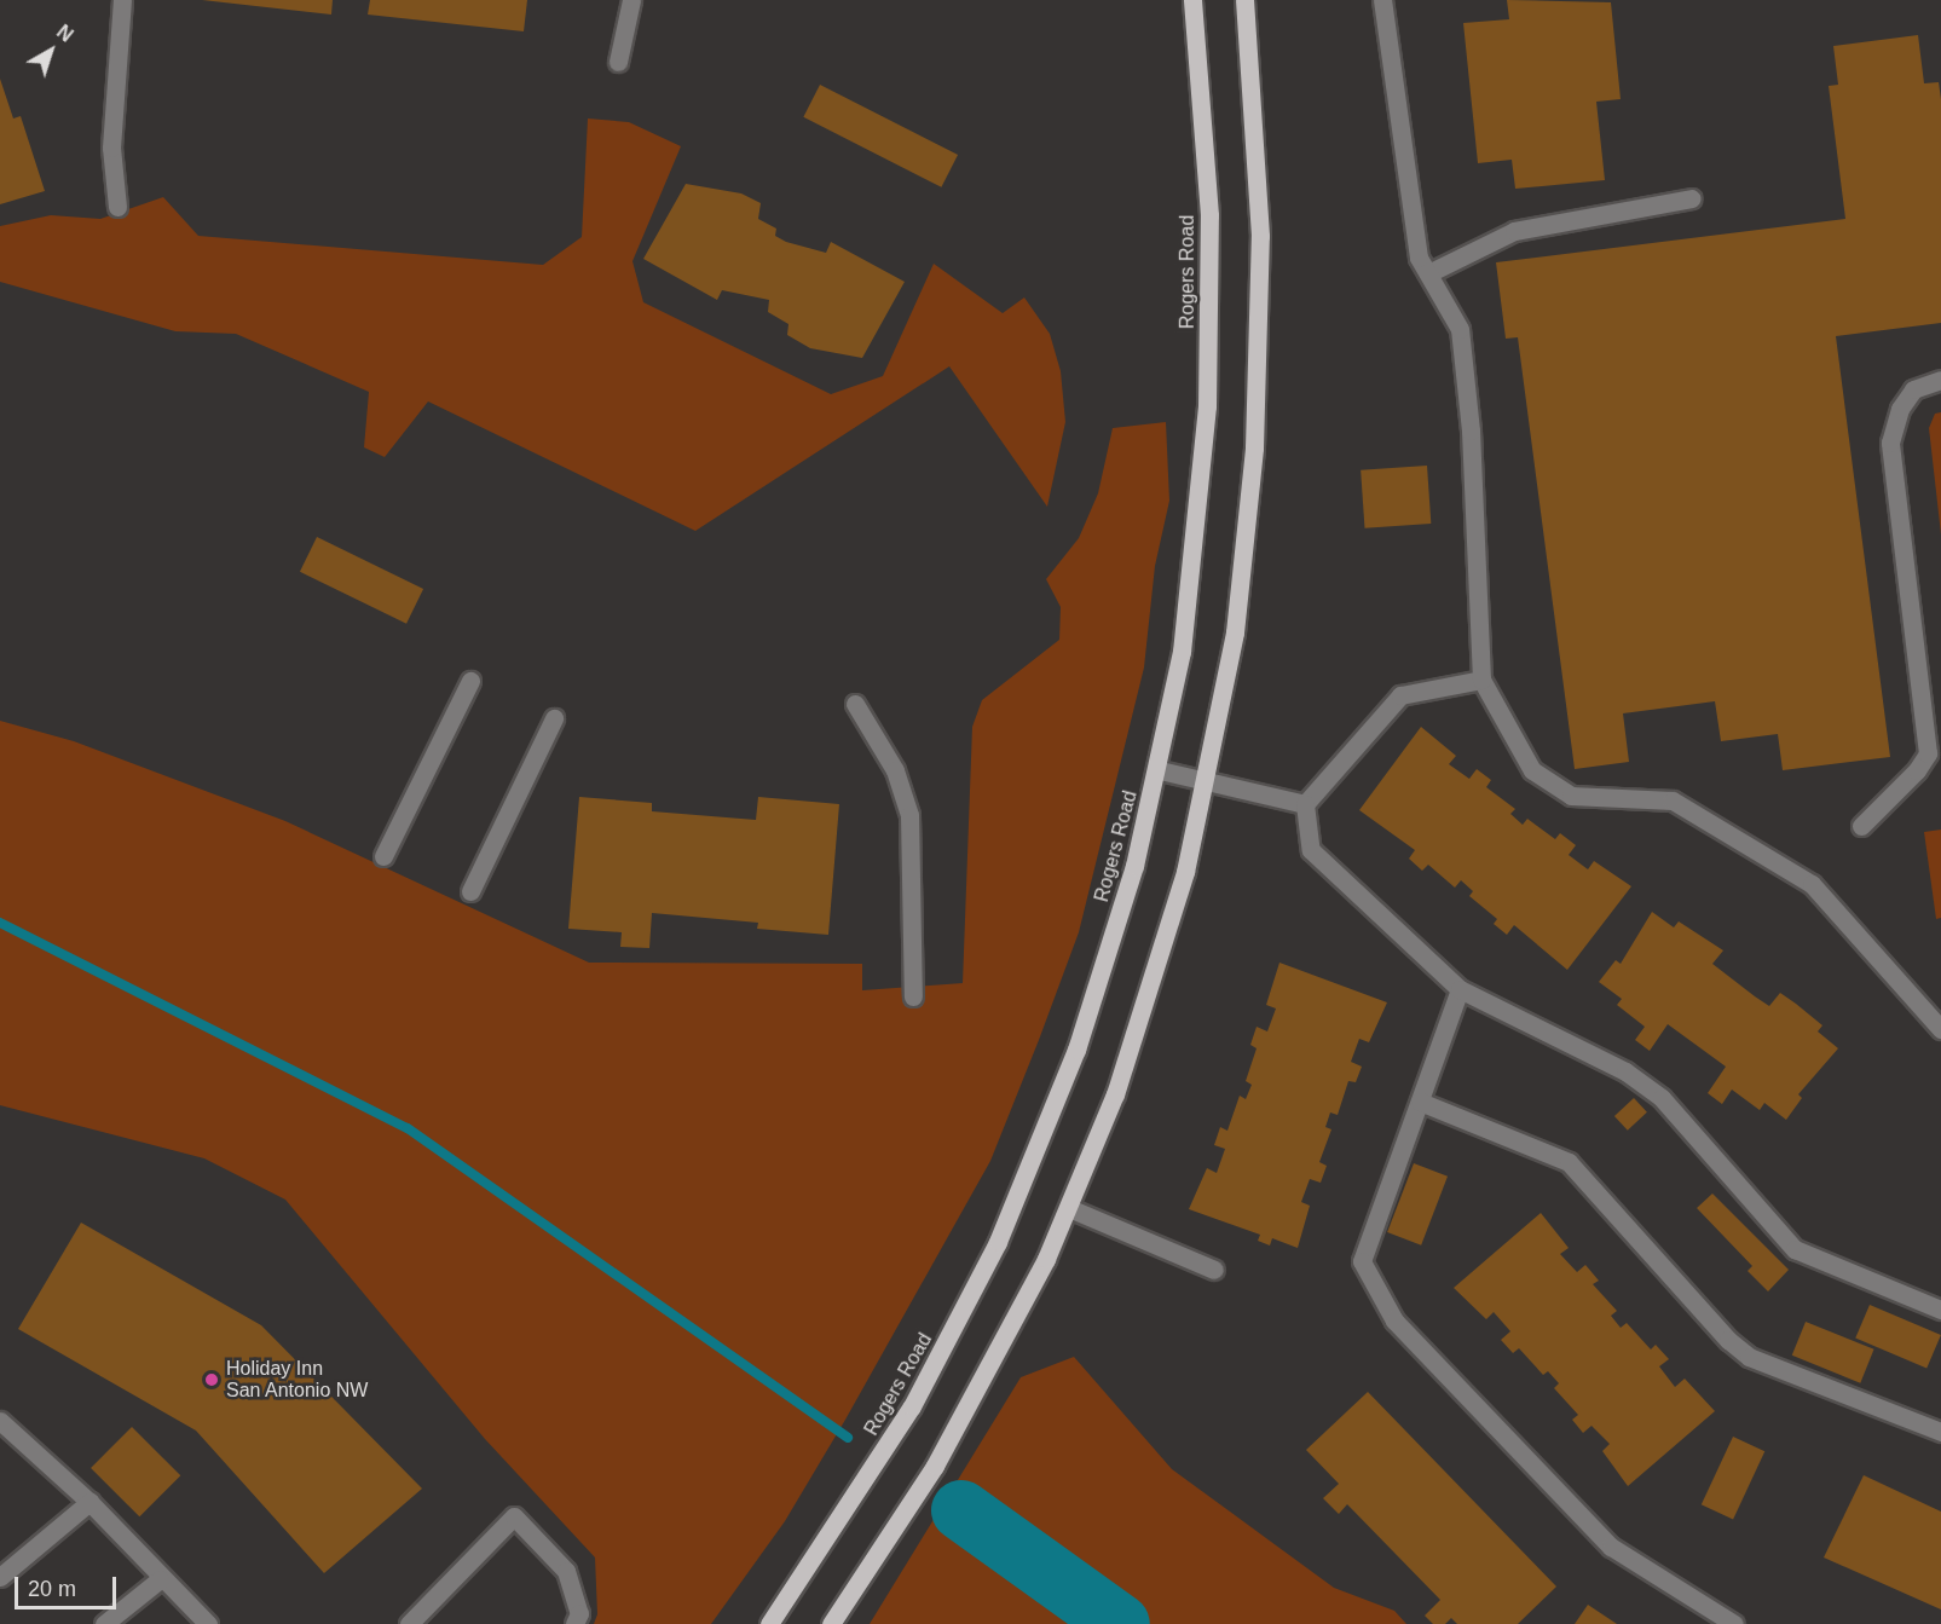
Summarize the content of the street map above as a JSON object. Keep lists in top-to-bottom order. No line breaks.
{"streets":{"main road":["Rogers Road"]},"places":["Holiday Inn San Antonio NW"],"scale_bar":"20 m","north":"top right"}
